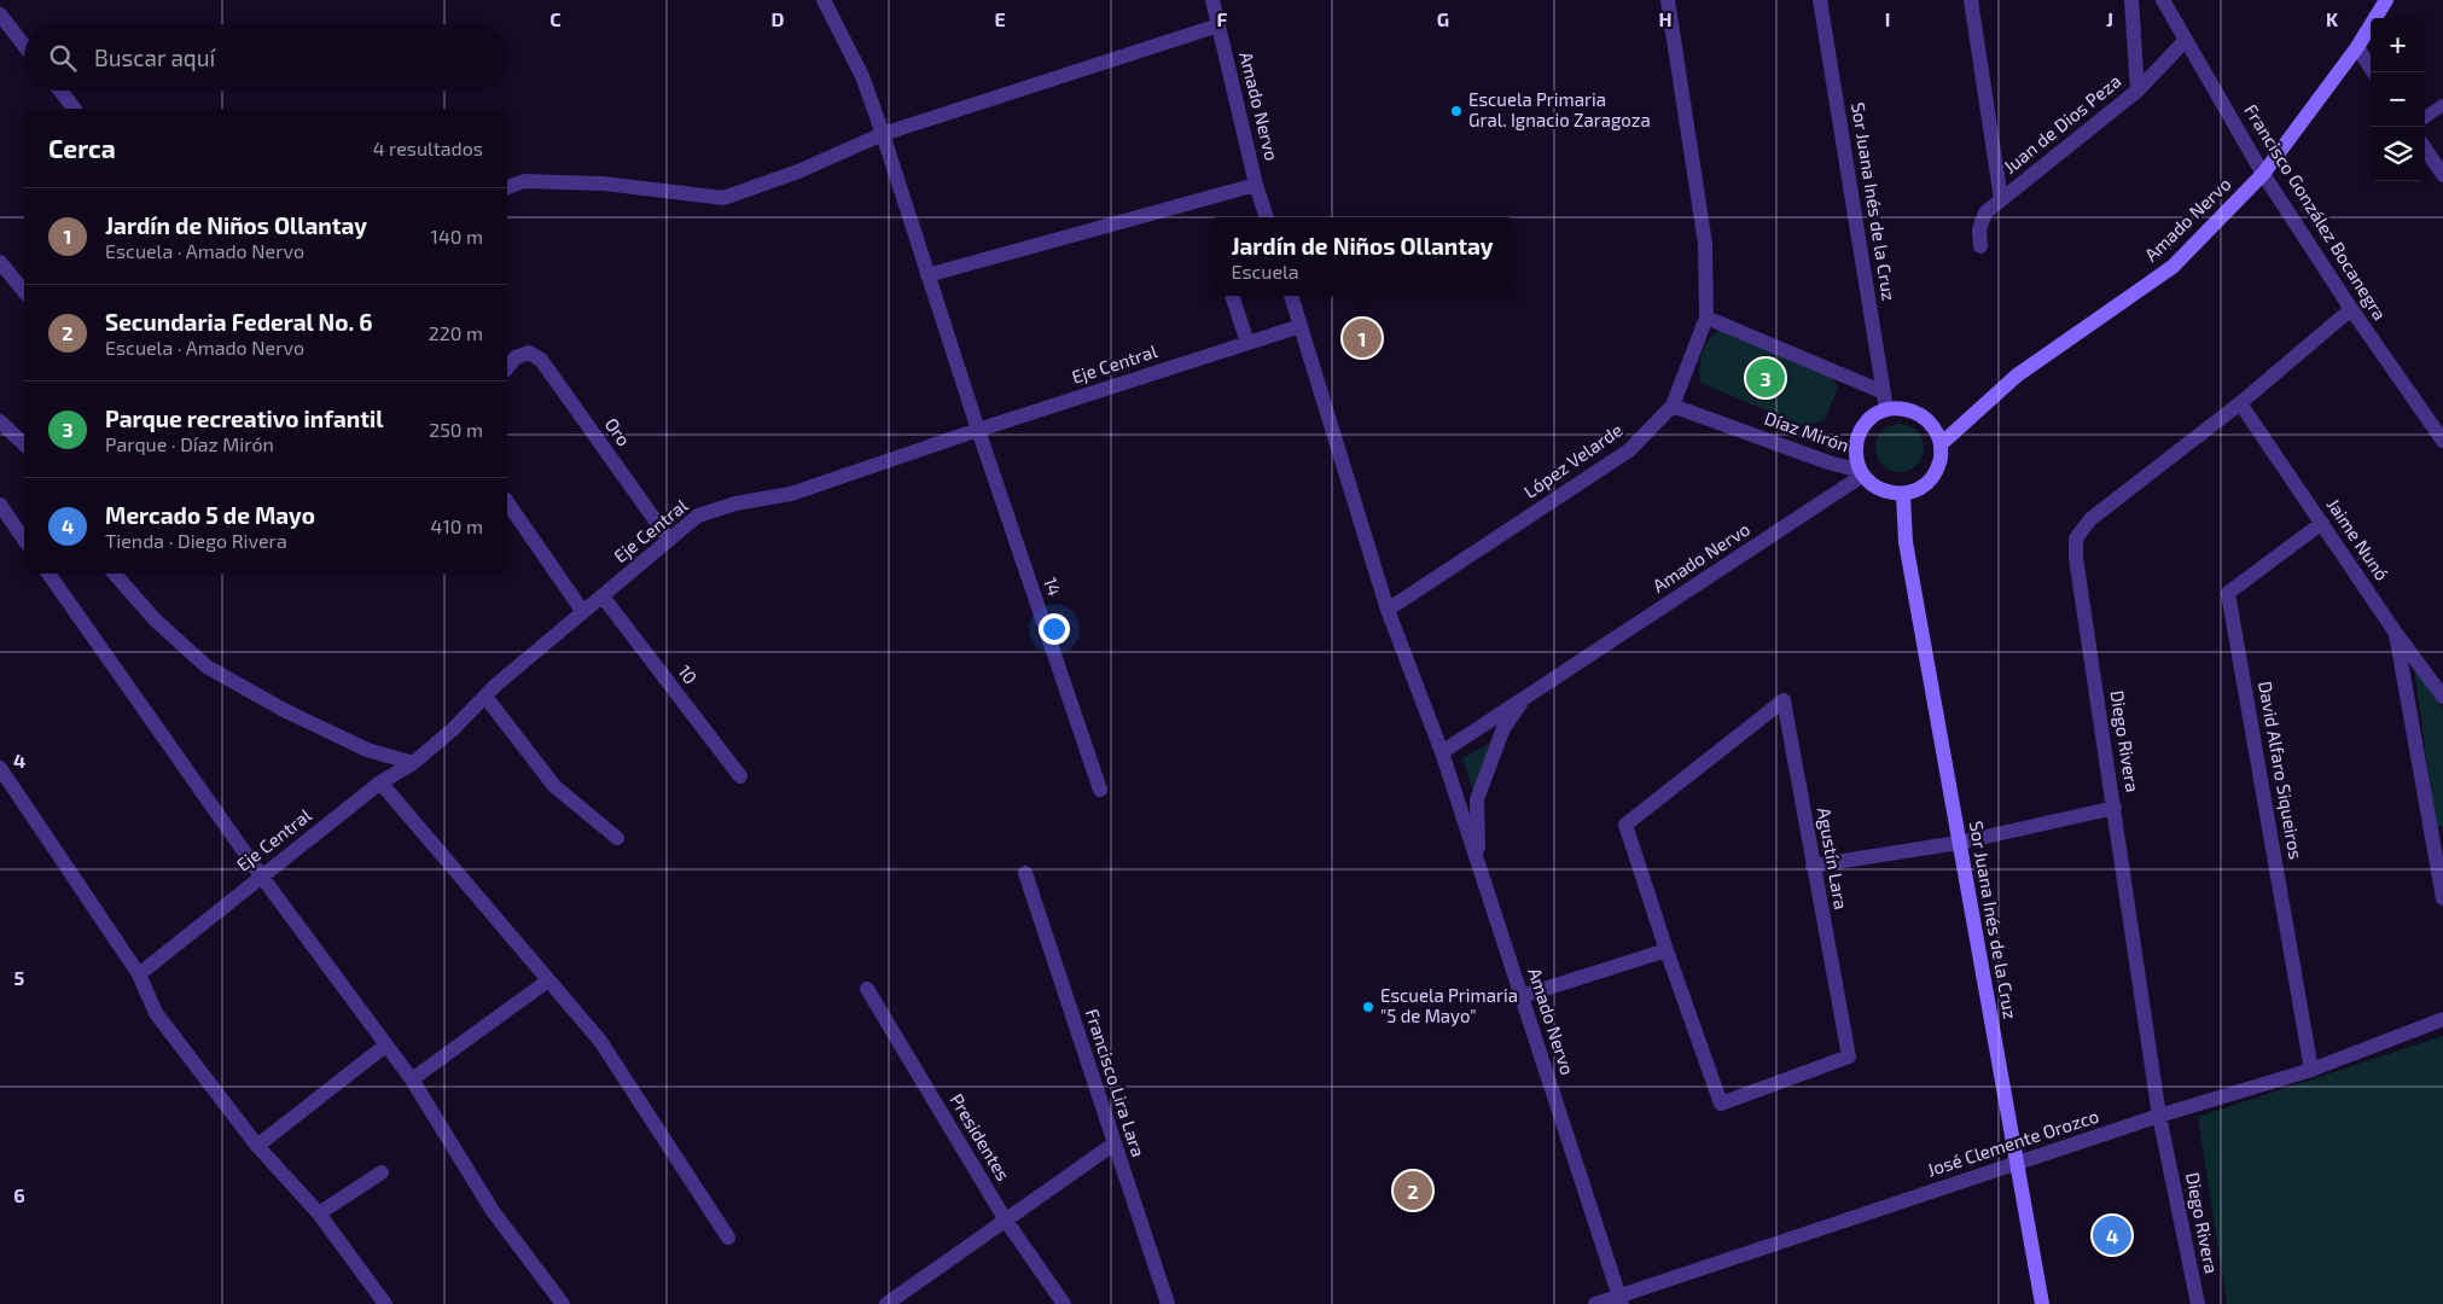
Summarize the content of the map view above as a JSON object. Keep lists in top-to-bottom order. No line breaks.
{"streets":{"main road":["Amado Nervo","Sor Juana Inés de la Cruz"],"street":["Juan de Dios Peza","Francisco González Bocanegra","Eje Central","Oro","Díaz Mirón","López Velarde","Jaime Nunó","14","10","Diego Rivera","David Alfaro Siqueiros","Agustín Lara","Francisco Lira Lara","Presidentes","José Clemente Orozco"]},"crossings":[["Amado Nervo","Sor Juana Inés de la Cruz"],["Amado Nervo","Francisco González Bocanegra"],["Amado Nervo","Eje Central"],["Amado Nervo","Díaz Mirón"],["Amado Nervo","López Velarde"],["Amado Nervo","José Clemente Orozco"],["Juan de Dios Peza","Francisco González Bocanegra"],["Sor Juana Inés de la Cruz","Díaz Mirón"],["Sor Juana Inés de la Cruz","José Clemente Orozco"],["Francisco González Bocanegra","Diego Rivera"],["Eje Central","Oro"],["Eje Central","14"],["Eje Central","10"],["Díaz Mirón","López Velarde"],["Jaime Nunó","Diego Rivera"],["Jaime Nunó","David Alfaro Siqueiros"],["Diego Rivera","José Clemente Orozco"],["David Alfaro Siqueiros","José Clemente Orozco"]],"places":["Escuela Primaria Gral. Ignacio Zaragoza","Escuela Primaria \"5 de Mayo\""],"page":{"map_buttons":["+","−"],"search":"Buscar aquí","heading":["Cerca","4 resultados"],"list":[{"mark":"1","name":"Jardín de Niños Ollantay","note":"Escuela · Amado Nervo","value":"140 m"},{"mark":"2","name":"Secundaria Federal No. 6","note":"Escuela · Amado Nervo","value":"220 m"},{"mark":"3","name":"Parque recreativo infantil","note":"Parque · Díaz Mirón","value":"250 m"},{"mark":"4","name":"Mercado 5 de Mayo","note":"Tienda · Diego Rivera","value":"410 m"}],"popup":["Jardín de Niños Ollantay","Escuela"],"pins":["1","3","2","4"]},"grid":{"columns":["C","D","E","F","G","H","I","J","K"],"rows":["4","5","6"]}}
